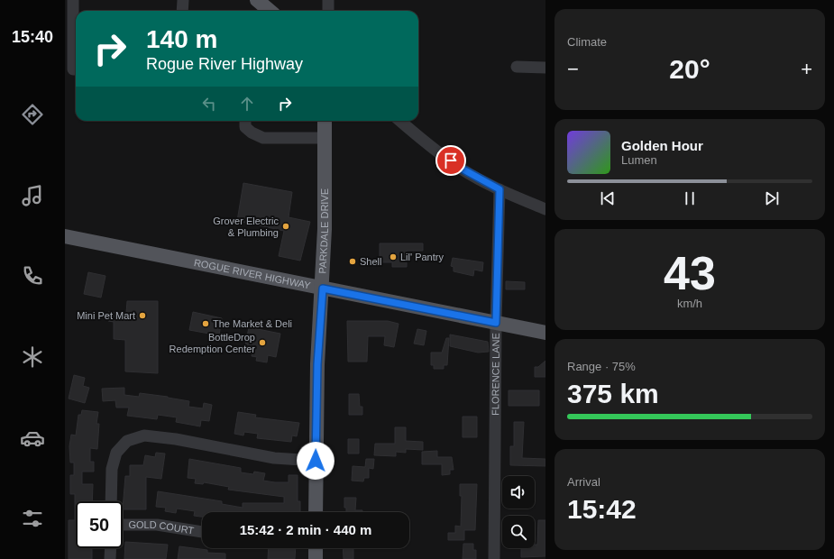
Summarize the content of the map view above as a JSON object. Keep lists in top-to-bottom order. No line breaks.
{"streets":{"main road":["PARKDALE DRIVE","ROGUE RIVER HIGHWAY"],"street":["FLORENCE LANE","GOLD COURT"]},"crossings":[["PARKDALE DRIVE","ROGUE RIVER HIGHWAY"],["ROGUE RIVER HIGHWAY","FLORENCE LANE"]],"places":["Grover Electric & Plumbing","Lil' Pantry","Shell","Mini Pet Mart","The Market & Deli","BottleDrop Redemption Center"],"page":{"tabs":"15:40","tile":["Climate",["43","km/h"],["Range · 75%","375 km"],["Arrival","15:42"]],"turn":["140 m","Rogue River Highway"],"heat":["−","20°","+"],"song":["Golden Hour","Lumen"],"limit":"50","trip":"15:42 · 2 min · 440 m"}}
